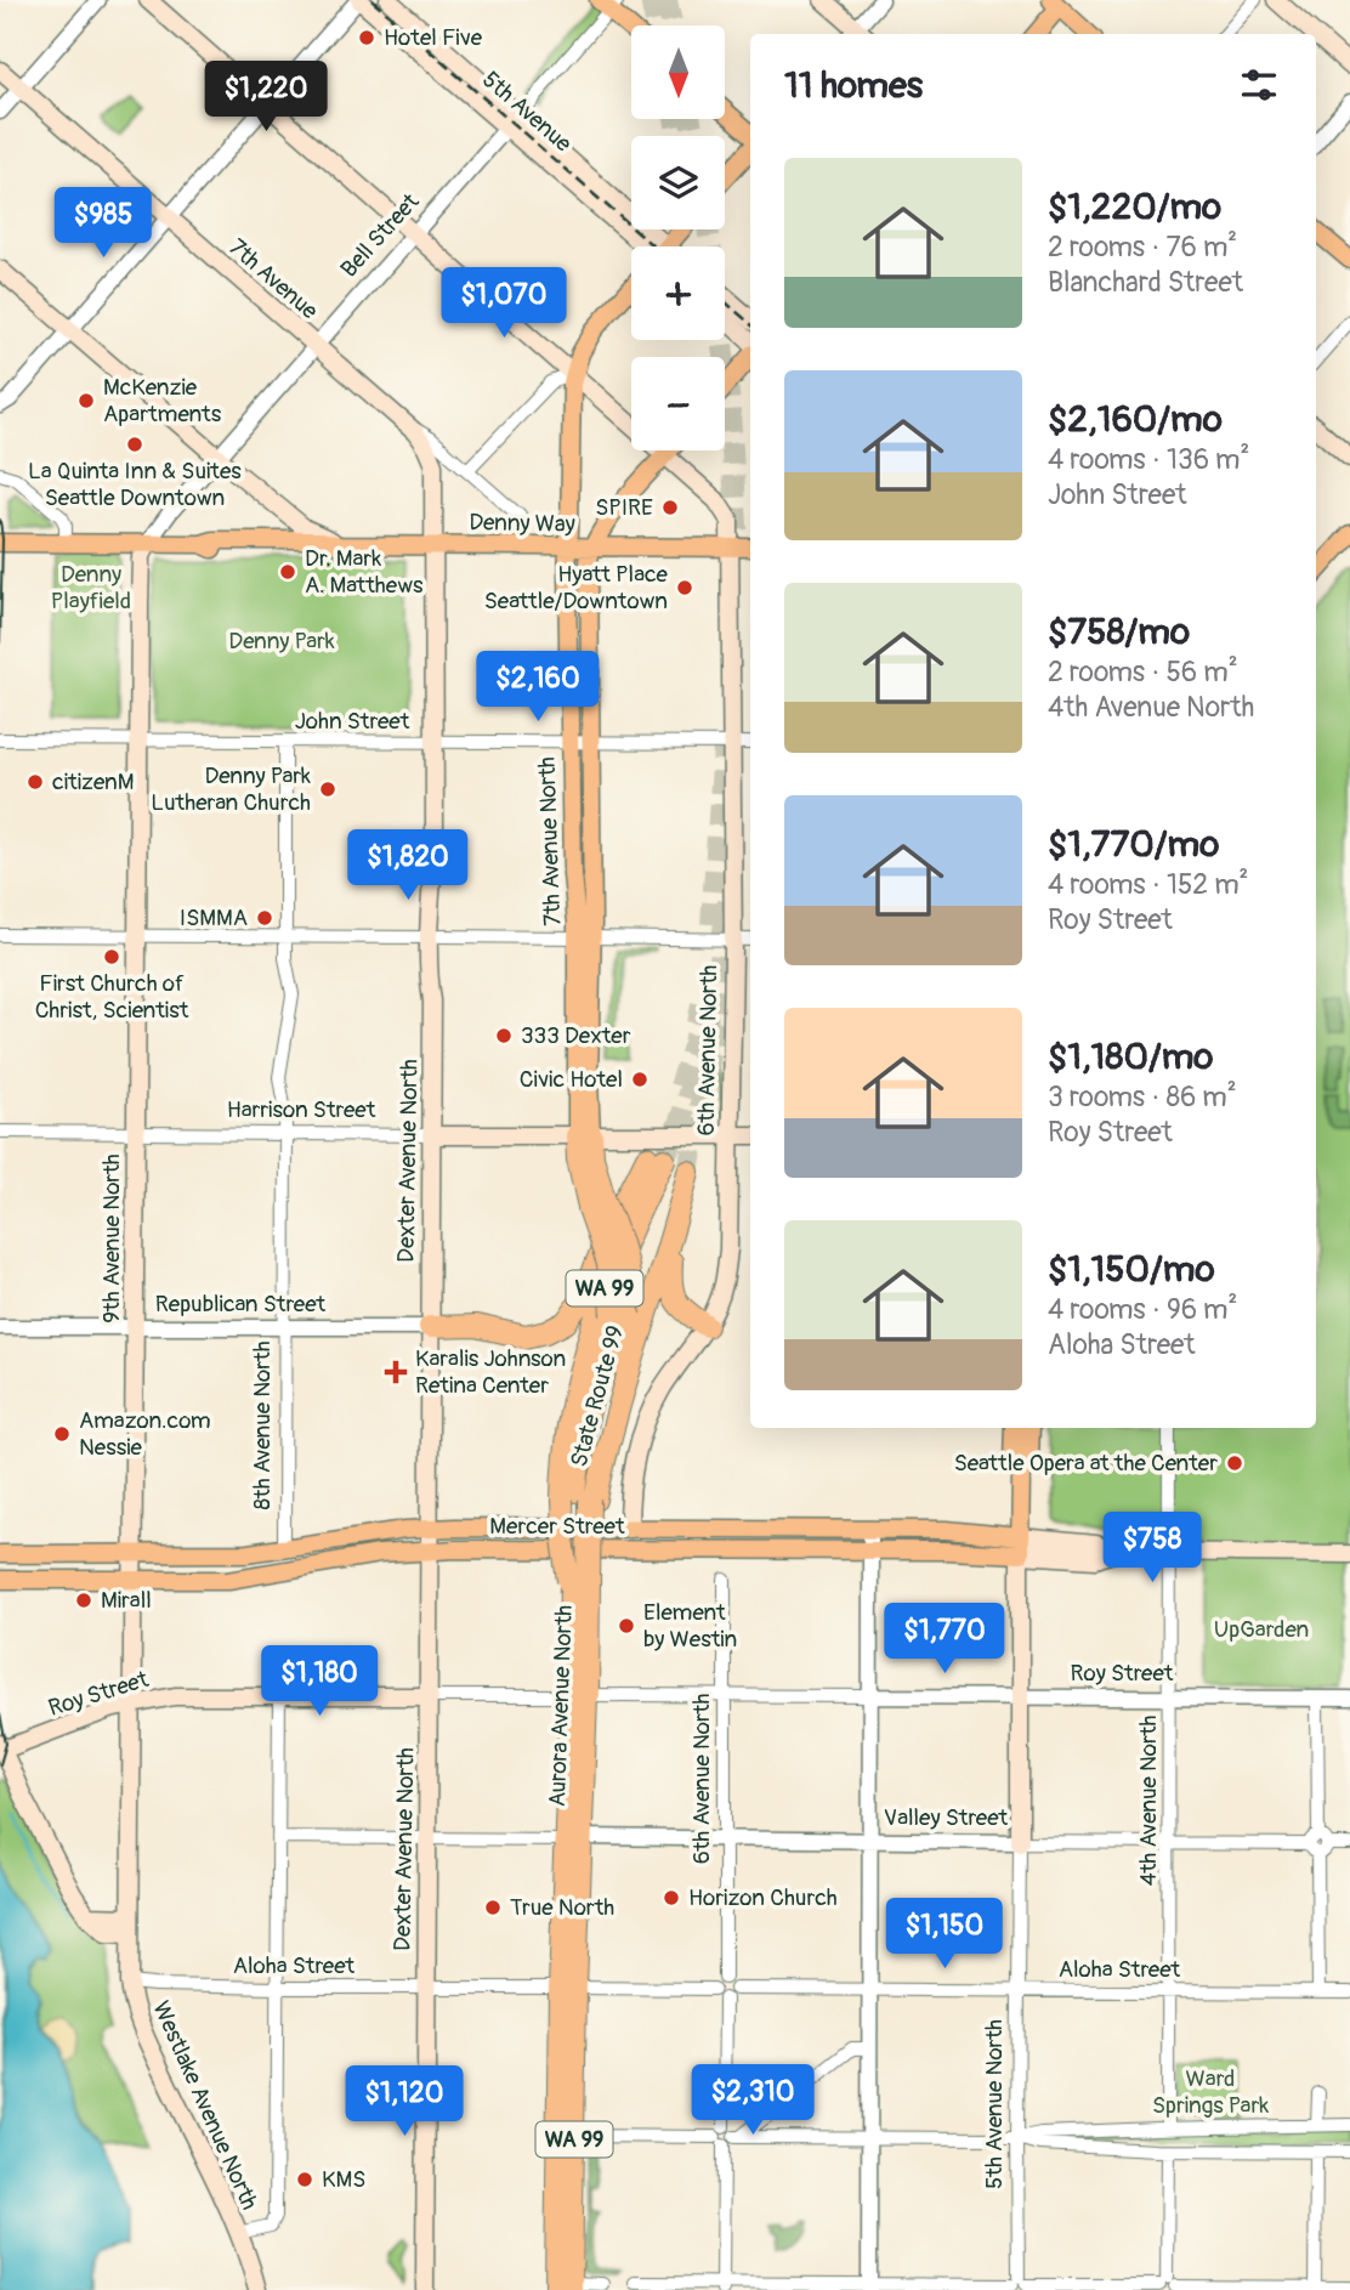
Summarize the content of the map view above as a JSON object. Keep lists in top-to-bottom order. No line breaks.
{"streets":{"highway":["WA 99","State Route 99","Aurora Avenue North"],"main road":["5th Avenue","7th Avenue","Denny Way","7th Avenue North","6th Avenue North","Harrison Street","Dexter Avenue North","9th Avenue North","Mercer Street","Roy Street","5th Avenue North","Westlake Avenue North"],"street":["Bell Street","John Street","Republican Street","8th Avenue North","4th Avenue North","Valley Street","Aloha Street"]},"crossings":[["5th Avenue","Bell Street"],["Bell Street","7th Avenue"],["Bell Street","Denny Way"],["Bell Street","6th Avenue North"],["Bell Street","9th Avenue North"],["7th Avenue","Dexter Avenue North"],["Denny Way","7th Avenue North"],["Denny Way","6th Avenue North"],["Denny Way","Dexter Avenue North"],["Denny Way","9th Avenue North"],["John Street","7th Avenue North"],["John Street","6th Avenue North"],["John Street","Dexter Avenue North"],["John Street","9th Avenue North"],["John Street","8th Avenue North"],["7th Avenue North","6th Avenue North"],["7th Avenue North","Harrison Street"],["7th Avenue North","Aurora Avenue North"],["6th Avenue North","Harrison Street"],["6th Avenue North","Mercer Street"],["6th Avenue North","Roy Street"],["6th Avenue North","Valley Street"],["6th Avenue North","Aloha Street"],["Harrison Street","Dexter Avenue North"],["Harrison Street","9th Avenue North"],["Harrison Street","8th Avenue North"],["Harrison Street","Aurora Avenue North"],["Dexter Avenue North","Republican Street"],["Dexter Avenue North","State Route 99"],["Dexter Avenue North","Mercer Street"],["Dexter Avenue North","Roy Street"],["Dexter Avenue North","Valley Street"],["Dexter Avenue North","Aloha Street"],["9th Avenue North","Republican Street"],["9th Avenue North","Mercer Street"],["9th Avenue North","Roy Street"],["9th Avenue North","Westlake Avenue North"],["Republican Street","State Route 99"],["Republican Street","8th Avenue North"],["State Route 99","Aurora Avenue North"],["8th Avenue North","Mercer Street"],["Mercer Street","4th Avenue North"],["Mercer Street","5th Avenue North"],["Roy Street","Aurora Avenue North"],["Roy Street","4th Avenue North"],["Roy Street","5th Avenue North"],["Aurora Avenue North","Valley Street"],["Aurora Avenue North","Aloha Street"],["4th Avenue North","Valley Street"],["4th Avenue North","Aloha Street"],["Valley Street","5th Avenue North"],["Aloha Street","5th Avenue North"],["Aloha Street","Westlake Avenue North"]],"parks":["Denny Playfield","Denny Park","UpGarden","Ward Springs Park"],"places":{"other":["Hotel Five","McKenzie Apartments","La Quinta Inn & Suites Seattle Downtown","SPIRE","Dr. Mark A. Matthews","Hyatt Place Seattle/Downtown","citizenM","Denny Park Lutheran Church","ISMMA","First Church of Christ, Scientist","333 Dexter","Civic Hotel","Amazon.com Nessie","Seattle Opera at the Center","Mirall","Element by Westin","Horizon Church","True North","KMS"],"health":["Karalis Johnson Retina Center"]},"north":"bottom","page":{"map_buttons":["+","−"],"heading":"11 homes","price":["$1,220","$985","$1,070","$2,160","$1,820","$758","$1,770","$1,180","$1,150","$2,310","$1,120"],"list":[{"name":"$1,220/mo","note":"2 rooms · 76 m² · Blanchard Street"},{"name":"$2,160/mo","note":"4 rooms · 136 m² · John Street"},{"name":"$758/mo","note":"2 rooms · 56 m² · 4th Avenue North"},{"name":"$1,770/mo","note":"4 rooms · 152 m² · Roy Street"},{"name":"$1,180/mo","note":"3 rooms · 86 m² · Roy Street"},{"name":"$1,150/mo","note":"4 rooms · 96 m² · Aloha Street"}]}}
